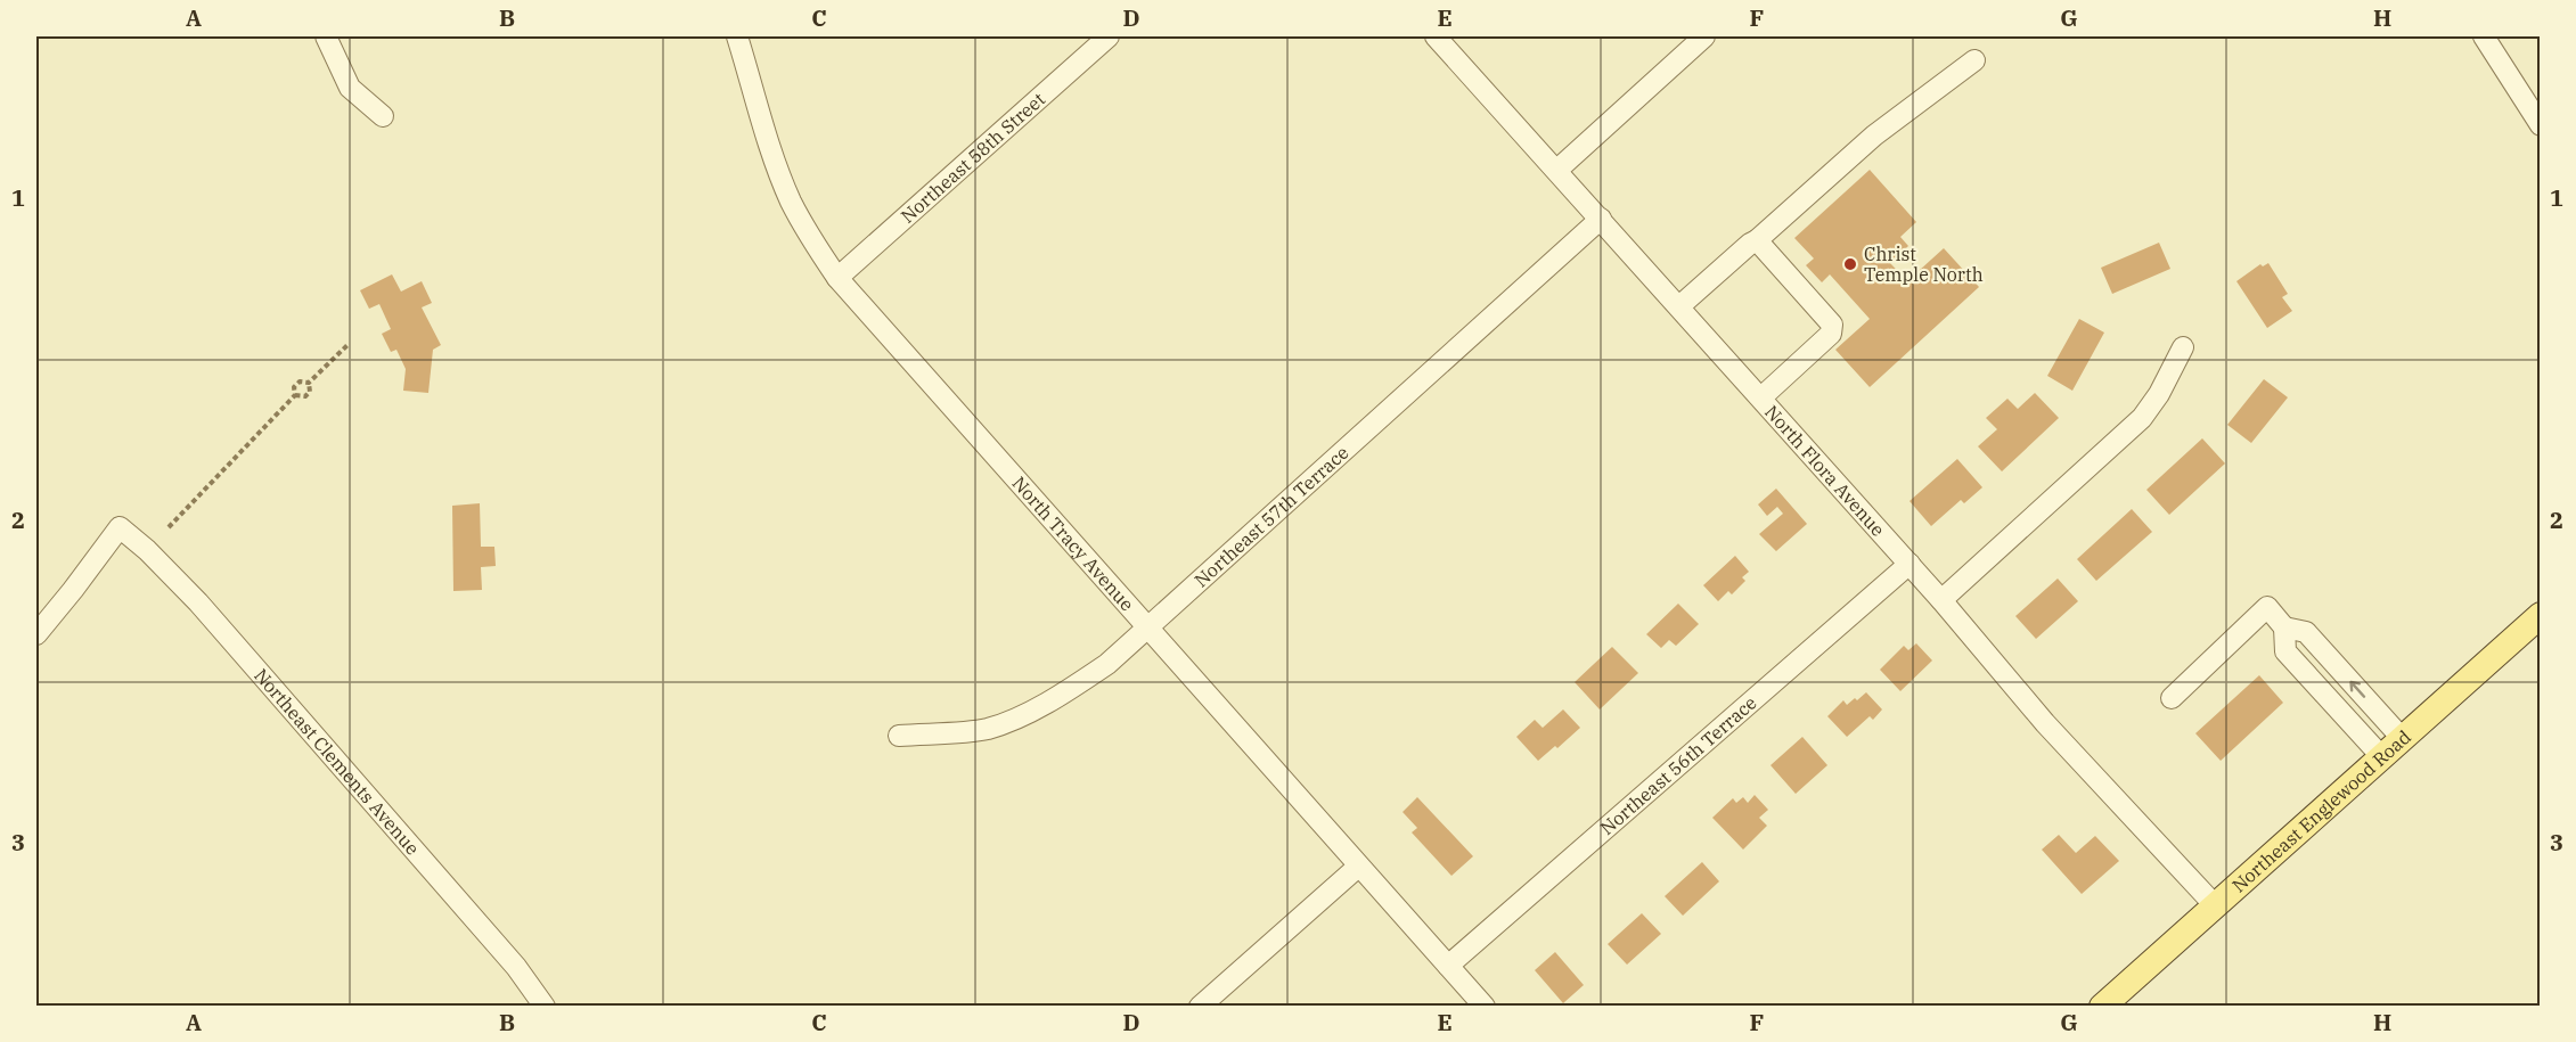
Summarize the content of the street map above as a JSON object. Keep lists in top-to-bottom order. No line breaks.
{"streets":{"main road":["Northeast Englewood Road"],"street":["Northeast 58th Street","North Flora Avenue","Northeast 57th Terrace","North Tracy Avenue","Northeast Clements Avenue","Northeast 56th Terrace"]},"crossings":[["Northeast 58th Street","North Tracy Avenue"],["North Flora Avenue","Northeast 57th Terrace"],["North Flora Avenue","Northeast 56th Terrace"],["North Flora Avenue","Northeast Englewood Road"],["Northeast 57th Terrace","North Tracy Avenue"],["North Tracy Avenue","Northeast 56th Terrace"]],"places":["Christ Temple North"],"grid":{"columns":["A","B","C","D","E","F","G","H"],"rows":["1","2","3"]}}
